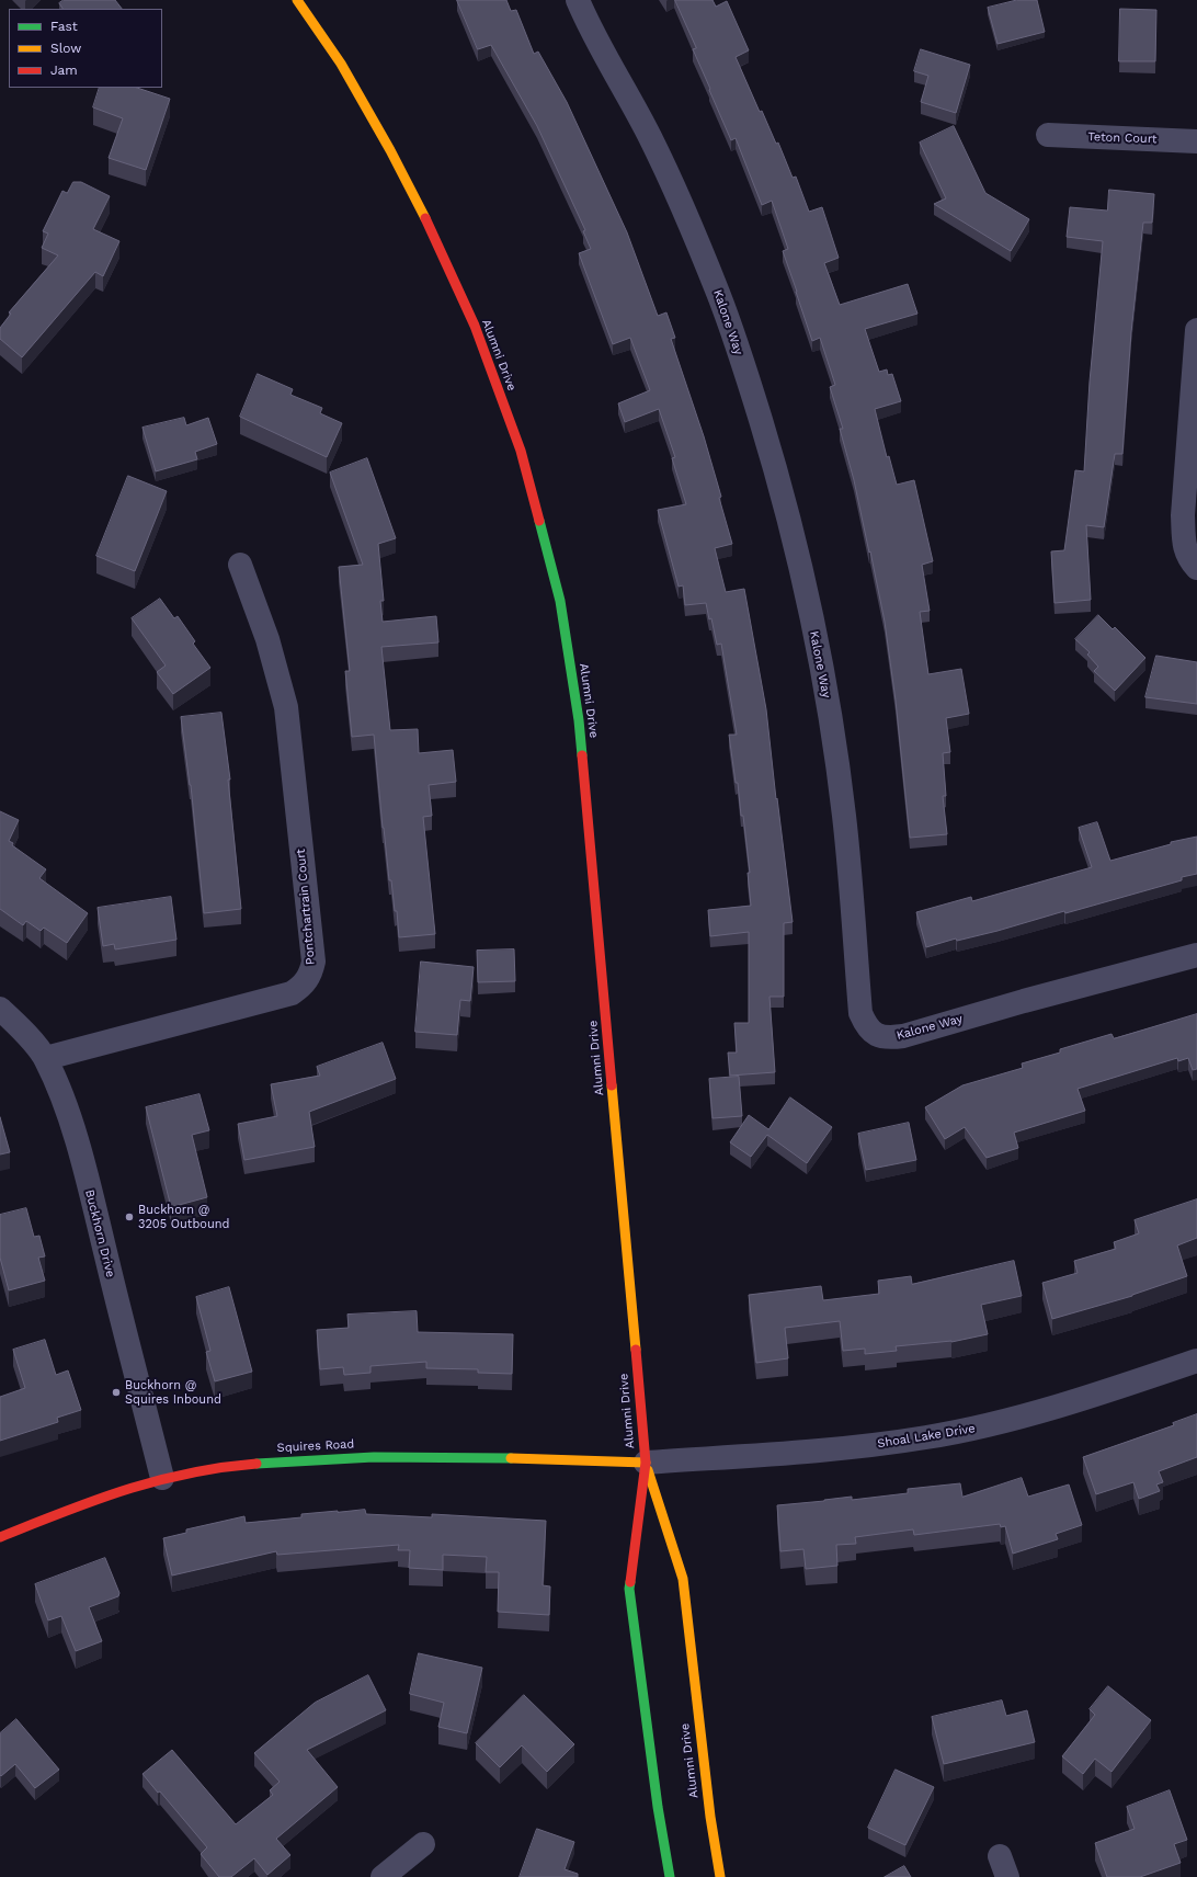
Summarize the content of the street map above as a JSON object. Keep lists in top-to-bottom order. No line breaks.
{"streets":{"street":["Teton Court","Kalone Way","Alumni Drive","Pontchartrain Court","Buckhorn Drive","Shoal Lake Drive","Squires Road"]},"crossings":[["Alumni Drive","Shoal Lake Drive"],["Alumni Drive","Squires Road"],["Pontchartrain Court","Buckhorn Drive"],["Buckhorn Drive","Squires Road"],["Shoal Lake Drive","Squires Road"]],"places":["Buckhorn @ 3205 Outbound","Buckhorn @ Squires Inbound"],"legend":["Fast","Slow","Jam"]}
